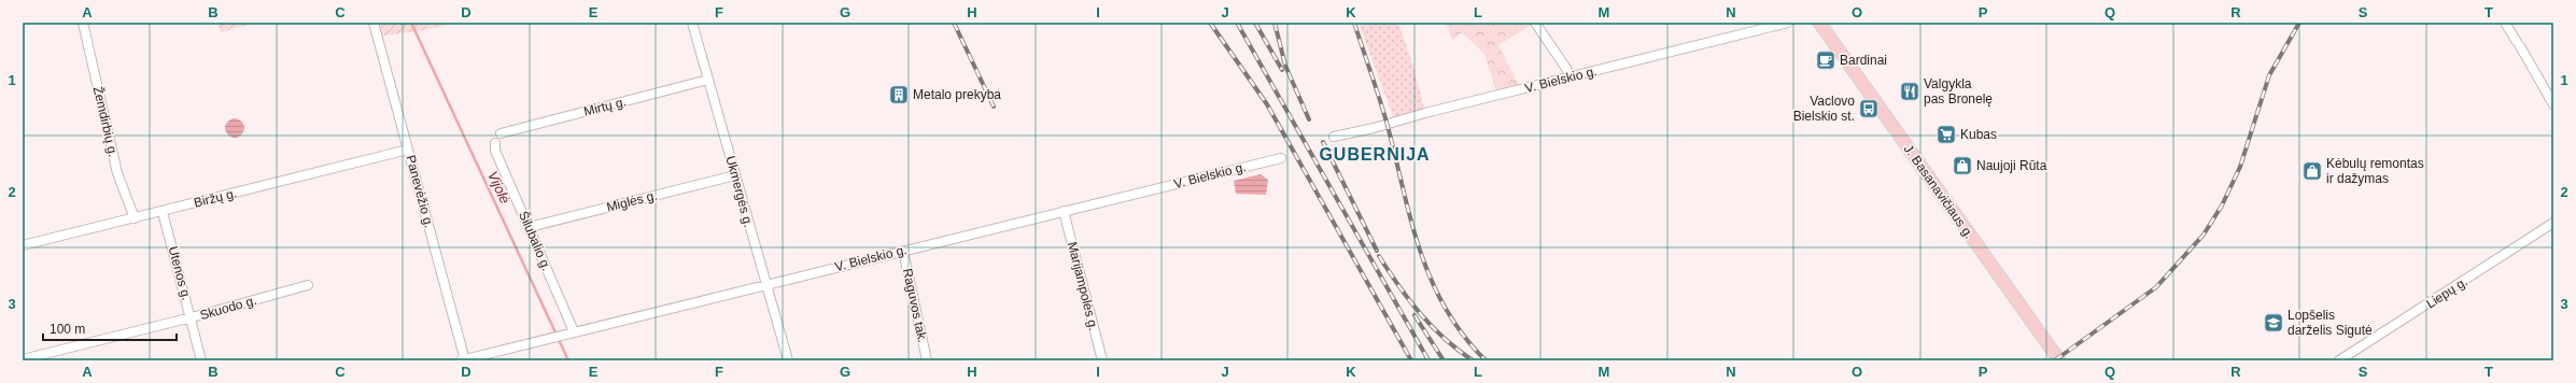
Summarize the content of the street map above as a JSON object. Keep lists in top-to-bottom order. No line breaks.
{"streets":{"main road":["J. Basanavičiaus g."],"street":["V. Bielskio g.","Mirtų g.","Žemdirbių g.","Panevėžio g.","Ukmergės g.","Biržų g.","Miglės g.","Šilubalio g.","Utenos g.","Marijampolės g.","Liepų g.","Raguvos tak.","Skuodo g."]},"crossings":[["V. Bielskio g.","Panevėžio g."],["V. Bielskio g.","Ukmergės g."],["V. Bielskio g.","Šilubalio g."],["V. Bielskio g.","Marijampolės g."],["V. Bielskio g.","Raguvos tak."],["Mirtų g.","Ukmergės g."],["Žemdirbių g.","Biržų g."],["Panevėžio g.","Biržų g."],["Ukmergės g.","Miglės g."],["Biržų g.","Utenos g."],["Miglės g.","Šilubalio g."],["Utenos g.","Skuodo g."]],"districts":["GUBERNIJA"],"water":["Vijolė"],"places":{"cafe":["Bardinai"],"restaurant":["Valgykla pas Bronelę"],"building":["Metalo prekyba"],"bus stop":["Vaclovo Bielskio st."],"supermarket":["Kubas"],"shop":["Naujoji Rūta","Kėbulų remontas ir dažymas"],"school or university":["Lopšelis darželis Sigutė"]},"scale_bar":"100 m","grid":{"columns":["A","B","C","D","E","F","G","H","I","J","K","L","M","N","O","P","Q","R","S","T"],"rows":["1","2","3"]}}
